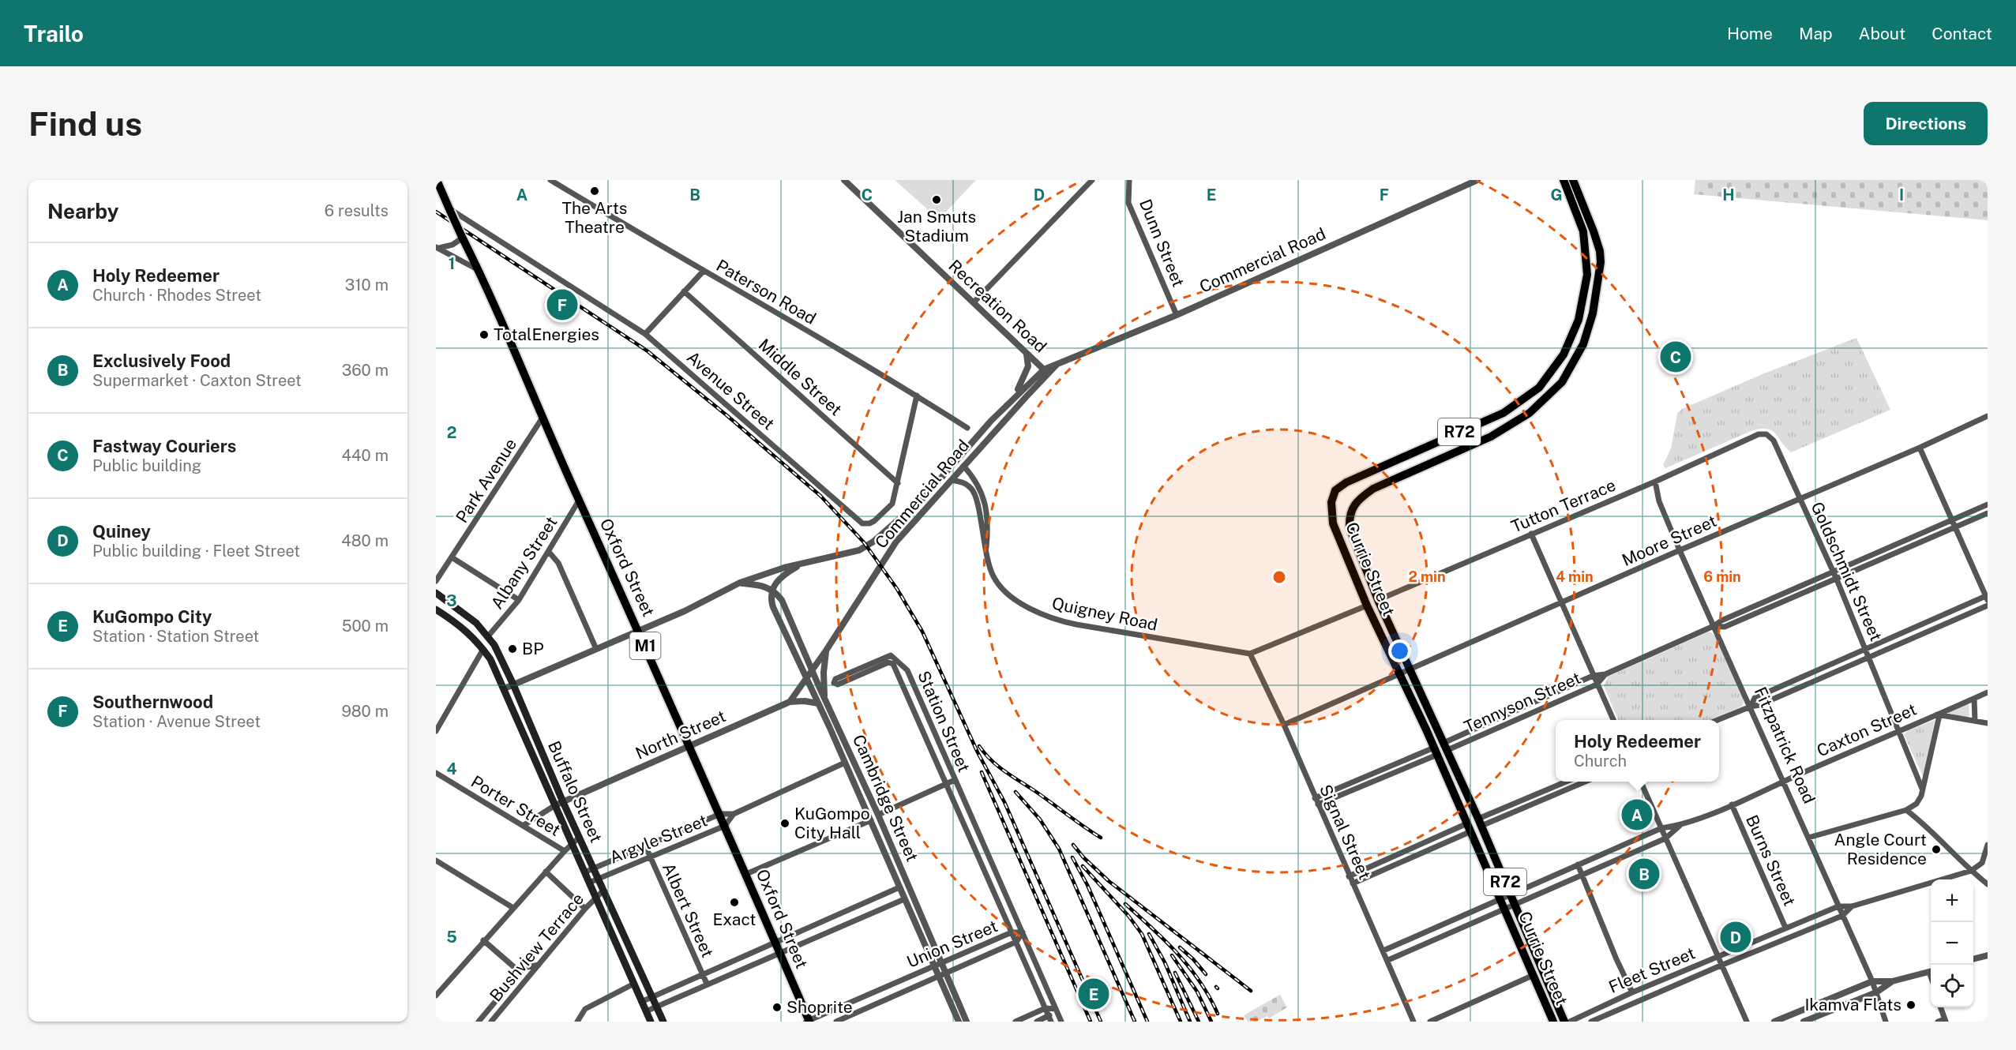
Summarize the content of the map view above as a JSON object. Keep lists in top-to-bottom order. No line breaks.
{"streets":{"main road":["R72","Oxford Street","Currie Street","M1","Buffalo Street"],"street":["Dunn Street","Commercial Road","Paterson Road","Recreation Road","Middle Street","Avenue Street","Park Avenue","Tutton Terrace","Moore Street","Albany Street","Goldschmidt Street","Quigney Road","Tennyson Street","Station Street","Caxton Street","North Street","Fitzpatrick Road","Cambridge Street","Porter Street","Signal Street","Argyle Street","Burns Street","Albert Street","Union Street","Bushview Terrace","Fleet Street"]},"crossings":[["Dunn Street","Commercial Road"],["Commercial Road","Recreation Road"],["Commercial Road","Quigney Road"],["Commercial Road","Cambridge Street"],["Paterson Road","Avenue Street"],["Middle Street","Avenue Street"],["Avenue Street","Oxford Street"],["Park Avenue","Oxford Street"],["Tutton Terrace","Currie Street"],["Tutton Terrace","Goldschmidt Street"],["Tutton Terrace","Fitzpatrick Road"],["Moore Street","Currie Street"],["Moore Street","Goldschmidt Street"],["Moore Street","Fitzpatrick Road"],["Moore Street","Signal Street"],["Albany Street","Oxford Street"],["Albany Street","Buffalo Street"],["Oxford Street","North Street"],["Oxford Street","Argyle Street"],["Oxford Street","Union Street"],["Currie Street","Tennyson Street"],["Currie Street","Caxton Street"],["Goldschmidt Street","Tennyson Street"],["Goldschmidt Street","Caxton Street"],["Quigney Road","Signal Street"],["Tennyson Street","Fitzpatrick Road"],["Station Street","Union Street"],["Caxton Street","Fitzpatrick Road"],["Caxton Street","Signal Street"],["Caxton Street","Burns Street"],["North Street","Buffalo Street"],["Fitzpatrick Road","Fleet Street"],["Buffalo Street","Porter Street"],["Buffalo Street","Argyle Street"],["Buffalo Street","Bushview Terrace"],["Cambridge Street","Argyle Street"],["Cambridge Street","Union Street"],["Argyle Street","Albert Street"],["Burns Street","Fleet Street"]],"places":["The Arts Theatre","Jan Smuts Stadium","TotalEnergies","BP","KuGompo City Hall","Angle Court Residence","Exact","Ikamva Flats","Shoprite"],"page":{"header":"Trailo","nav":["Home","Map","About","Contact"],"buttons":"Directions","title":"Find us","heading":["Nearby","6 results"],"list":[{"mark":"A","name":"Holy Redeemer","note":"Church · Rhodes Street","value":"310 m"},{"mark":"B","name":"Exclusively Food","note":"Supermarket · Caxton Street","value":"360 m"},{"mark":"C","name":"Fastway Couriers","note":"Public building","value":"440 m"},{"mark":"D","name":"Quiney","note":"Public building · Fleet Street","value":"480 m"},{"mark":"E","name":"KuGompo City","note":"Station · Station Street","value":"500 m"},{"mark":"F","name":"Southernwood","note":"Station · Avenue Street","value":"980 m"}],"pins":["F","C","A","B","D","E"],"popup":["Holy Redeemer","Church"],"map_buttons":["+","−"]},"grid":{"columns":["A","B","C","D","E","F","G","H","I"],"rows":["1","2","3","4","5"]},"rings":["2 min","4 min","6 min"]}
